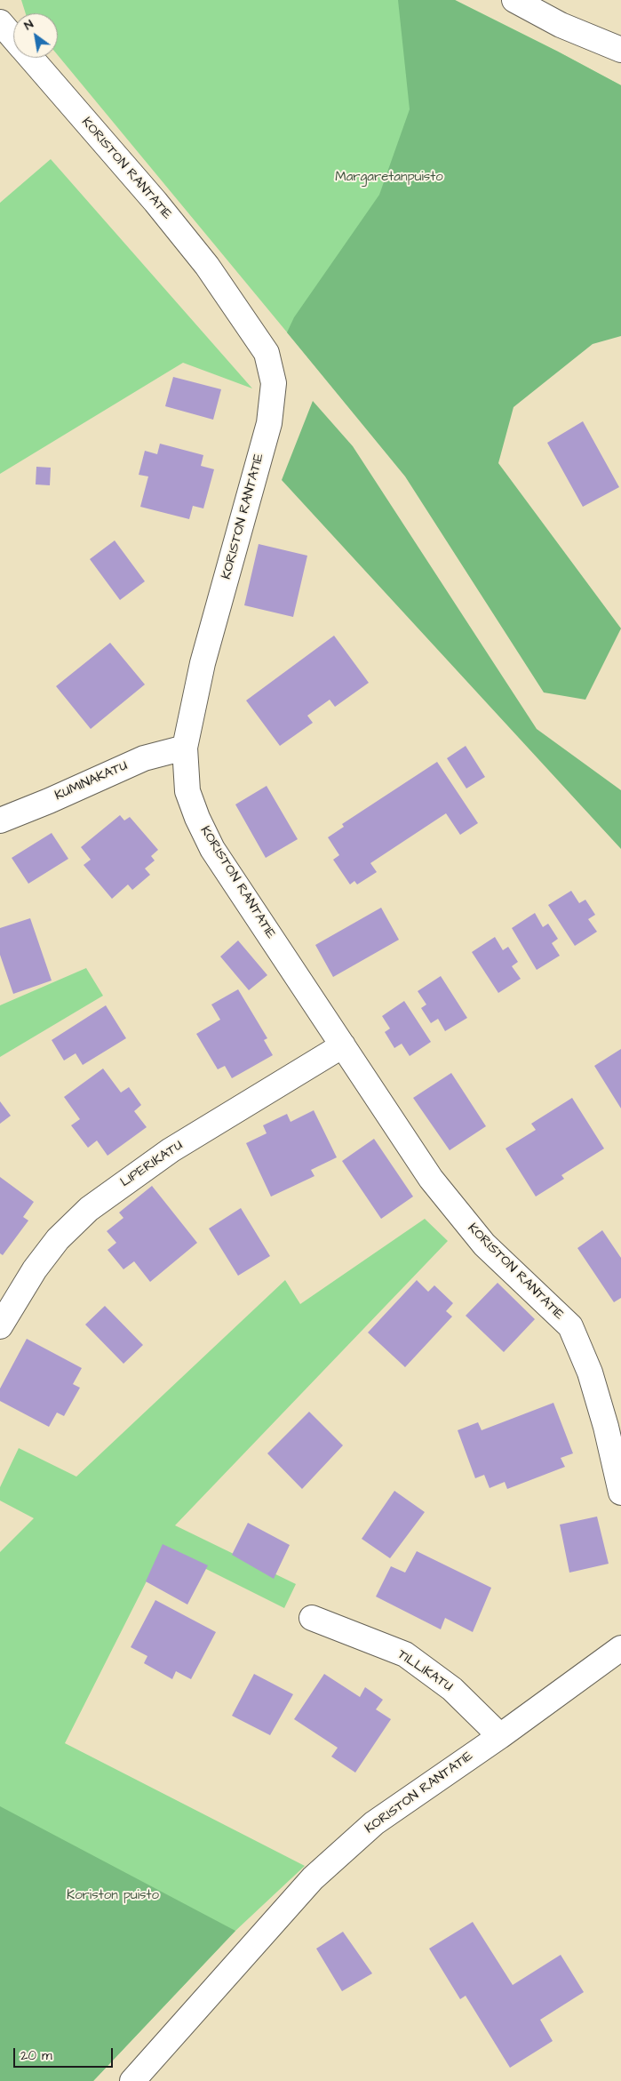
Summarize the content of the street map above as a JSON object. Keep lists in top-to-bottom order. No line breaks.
{"streets":{"street":["KORISTON RANTATIE","KUMINAKATU","LIPERIKATU","TILLIKATU"]},"crossings":[["KORISTON RANTATIE","KUMINAKATU"],["KORISTON RANTATIE","LIPERIKATU"],["KORISTON RANTATIE","TILLIKATU"]],"parks":["Margaretanpuisto","Koriston puisto"],"scale_bar":"20 m","north":"top left"}
